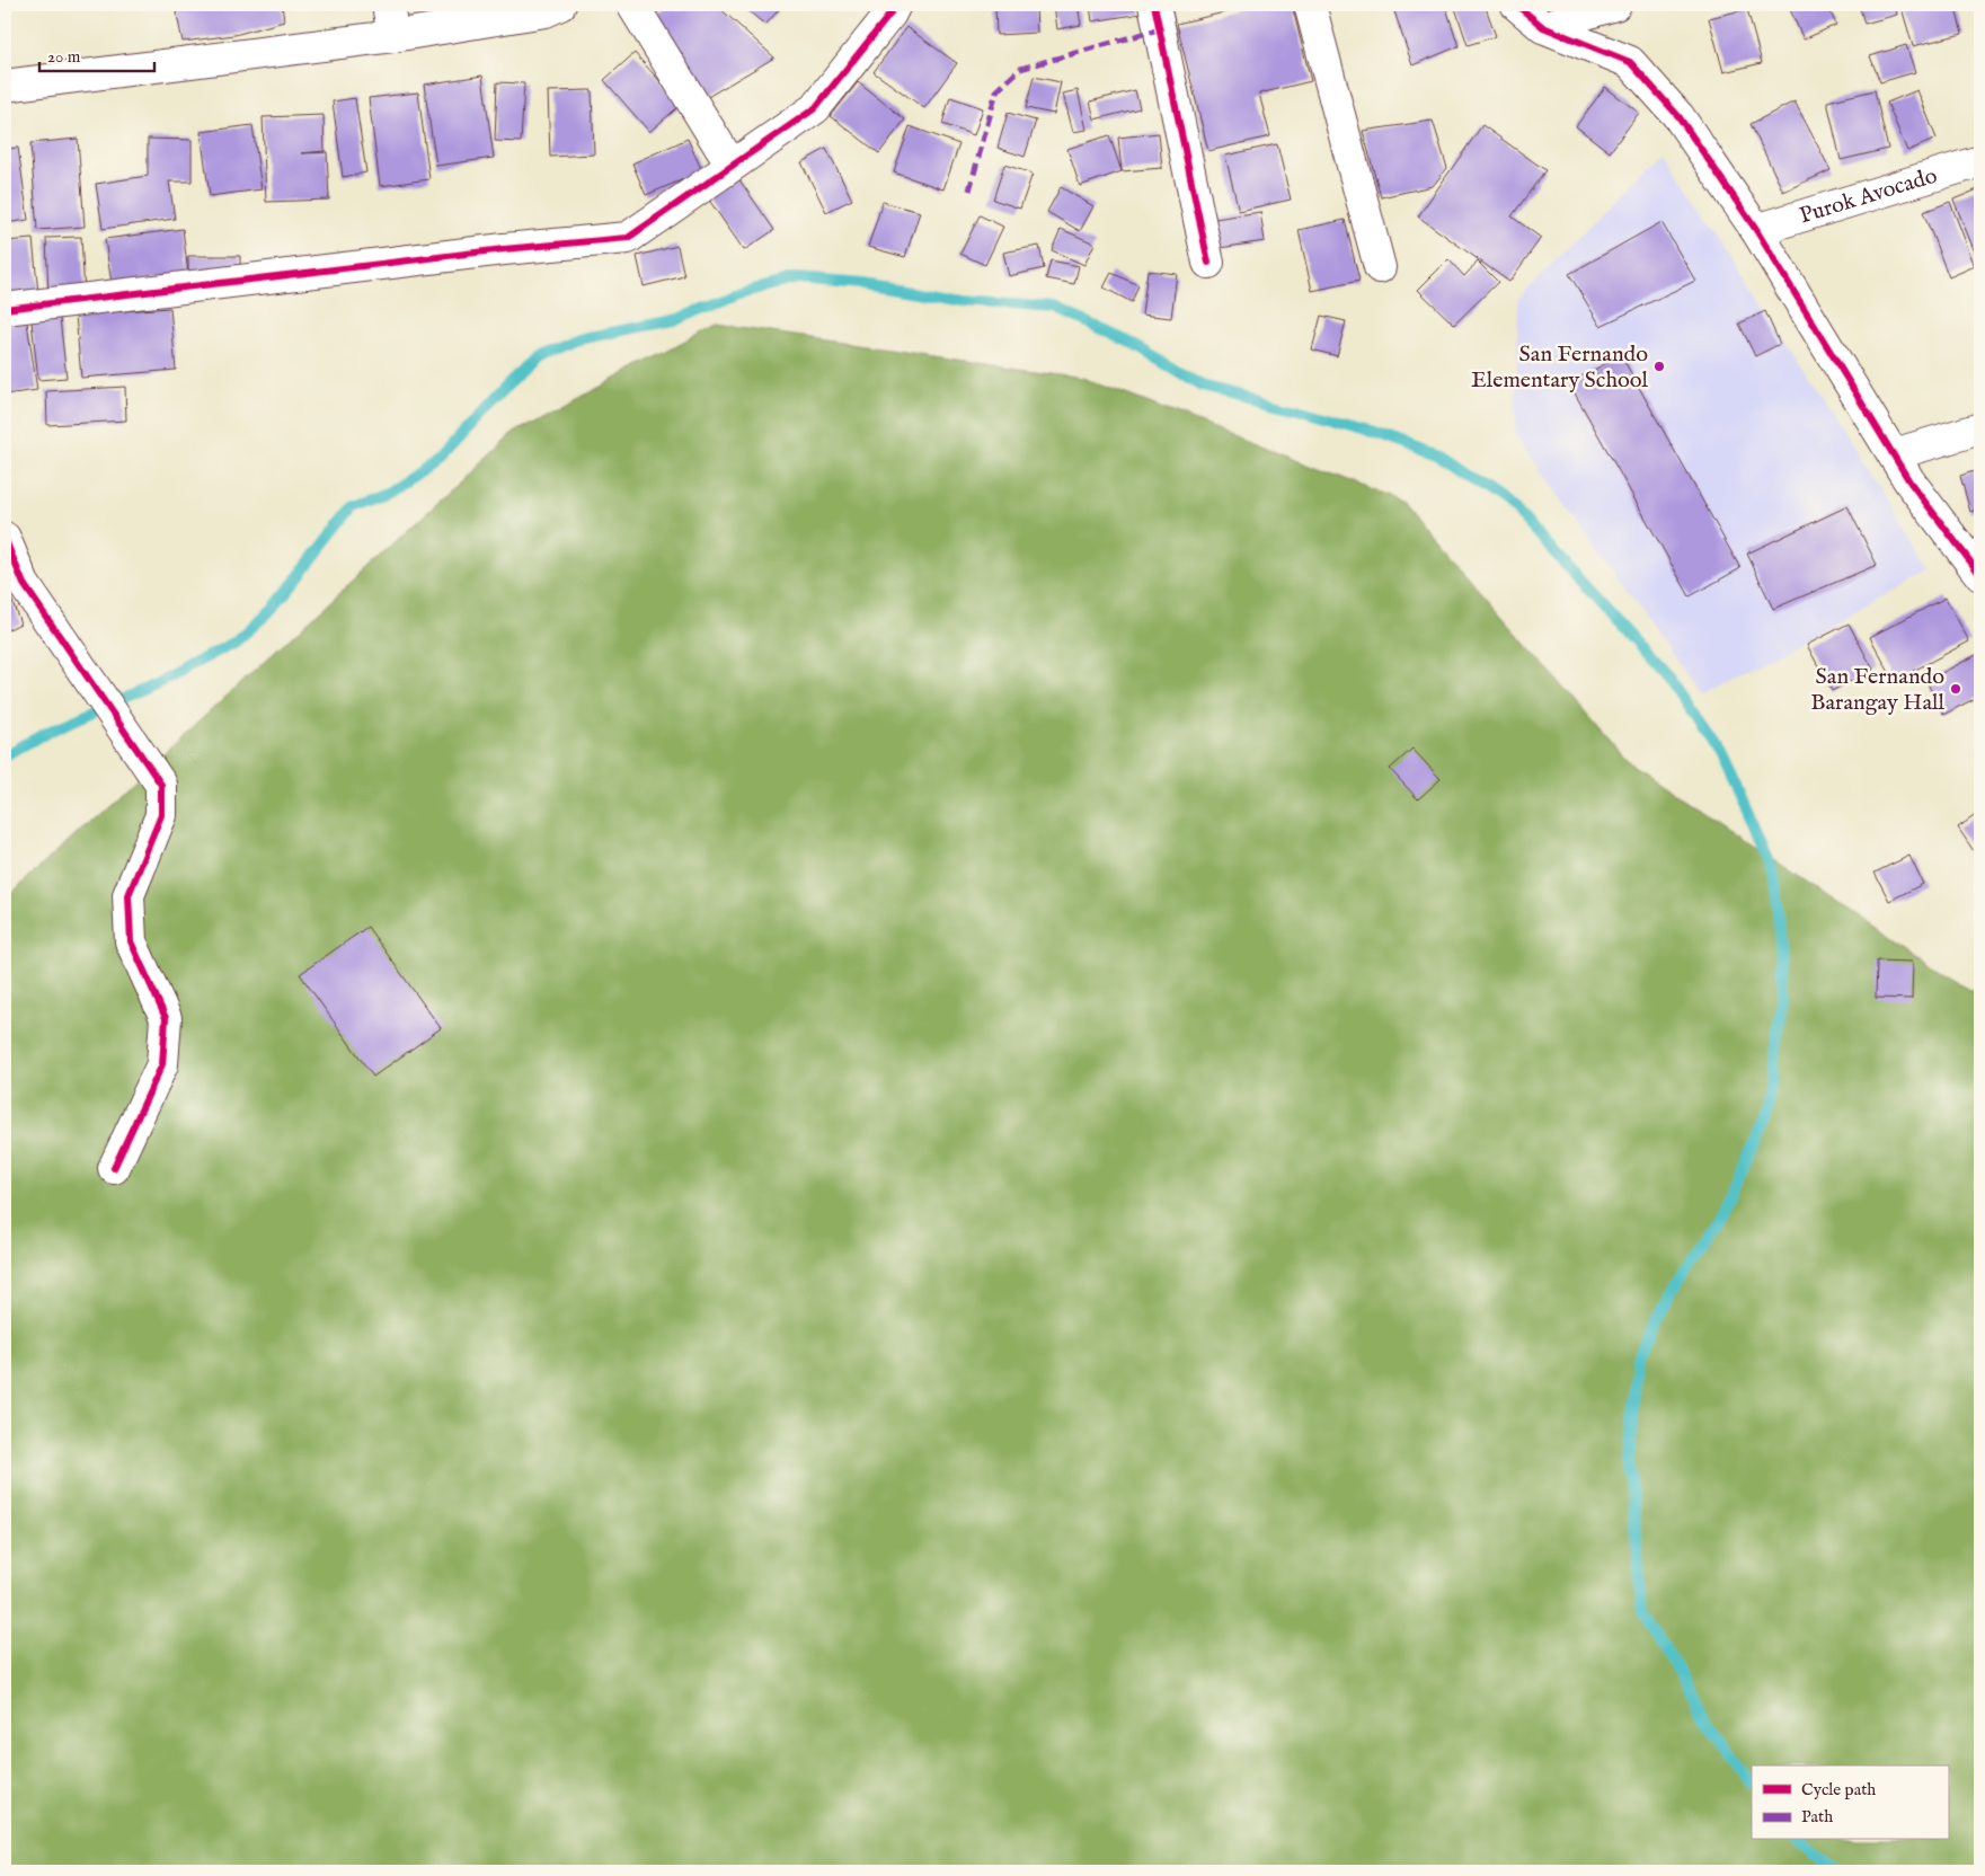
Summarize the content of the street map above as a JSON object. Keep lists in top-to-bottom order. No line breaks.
{"streets":{"street":["Purok Avocado"]},"places":["San Fernando Elementary School","San Fernando Barangay Hall"],"legend":["Cycle path","Path"],"scale_bar":"20 m"}
